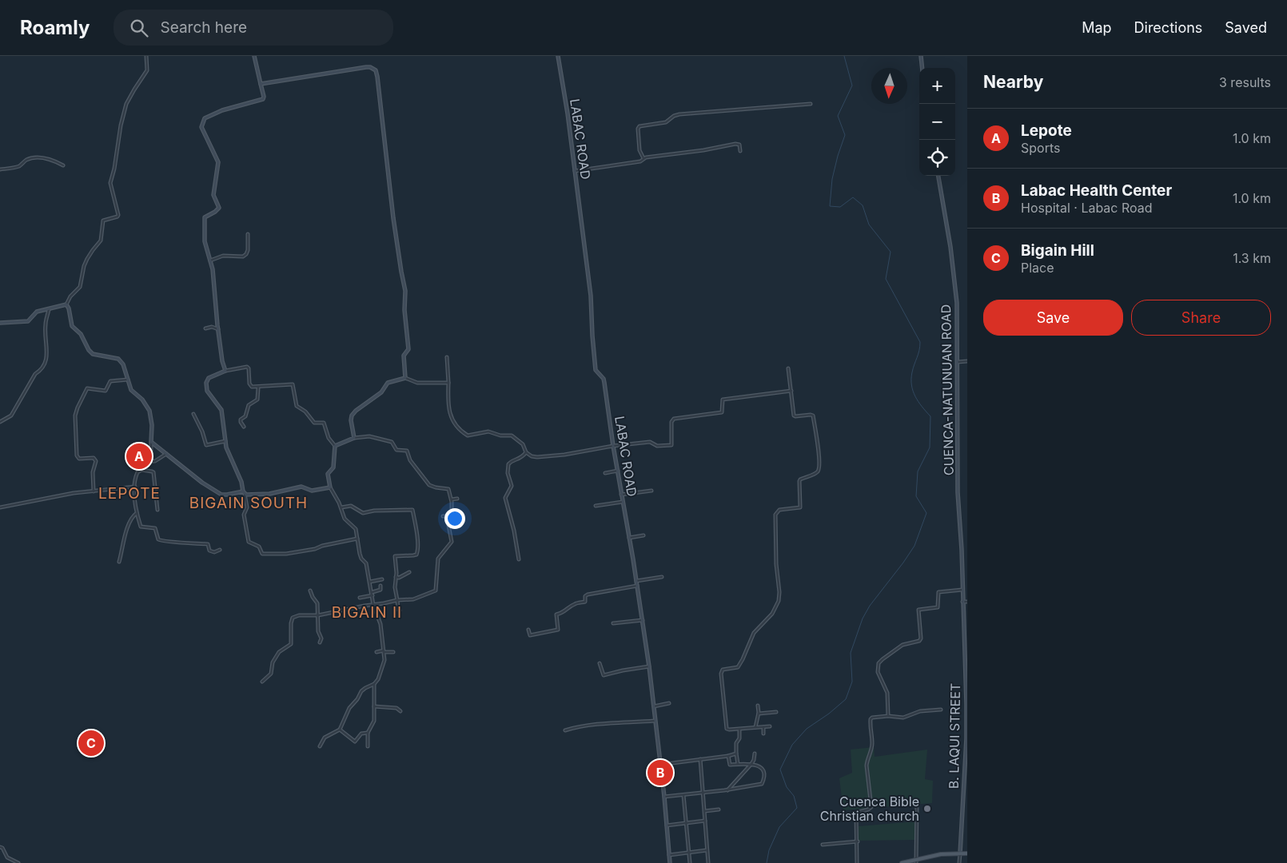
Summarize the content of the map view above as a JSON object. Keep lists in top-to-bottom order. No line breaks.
{"streets":{"street":["LABAC ROAD","CUENCA-NATUNUAN ROAD","B. LAQUI STREET"]},"crossings":[["CUENCA-NATUNUAN ROAD","B. LAQUI STREET"]],"districts":["LEPOTE","BIGAIN SOUTH","BIGAIN II"],"places":["Cuenca Bible Christian church"],"north":"bottom","page":{"header":"Roamly","search":"Search here","nav":["Map","Directions","Saved"],"heading":["Nearby","3 results"],"map_buttons":["+","−"],"list":[{"mark":"A","name":"Lepote","note":"Sports","value":"1.0 km"},{"mark":"B","name":"Labac Health Center","note":"Hospital · Labac Road","value":"1.0 km"},{"mark":"C","name":"Bigain Hill","note":"Place","value":"1.3 km"}],"buttons":["Save","Share"],"pins":["A","C","B"]}}
